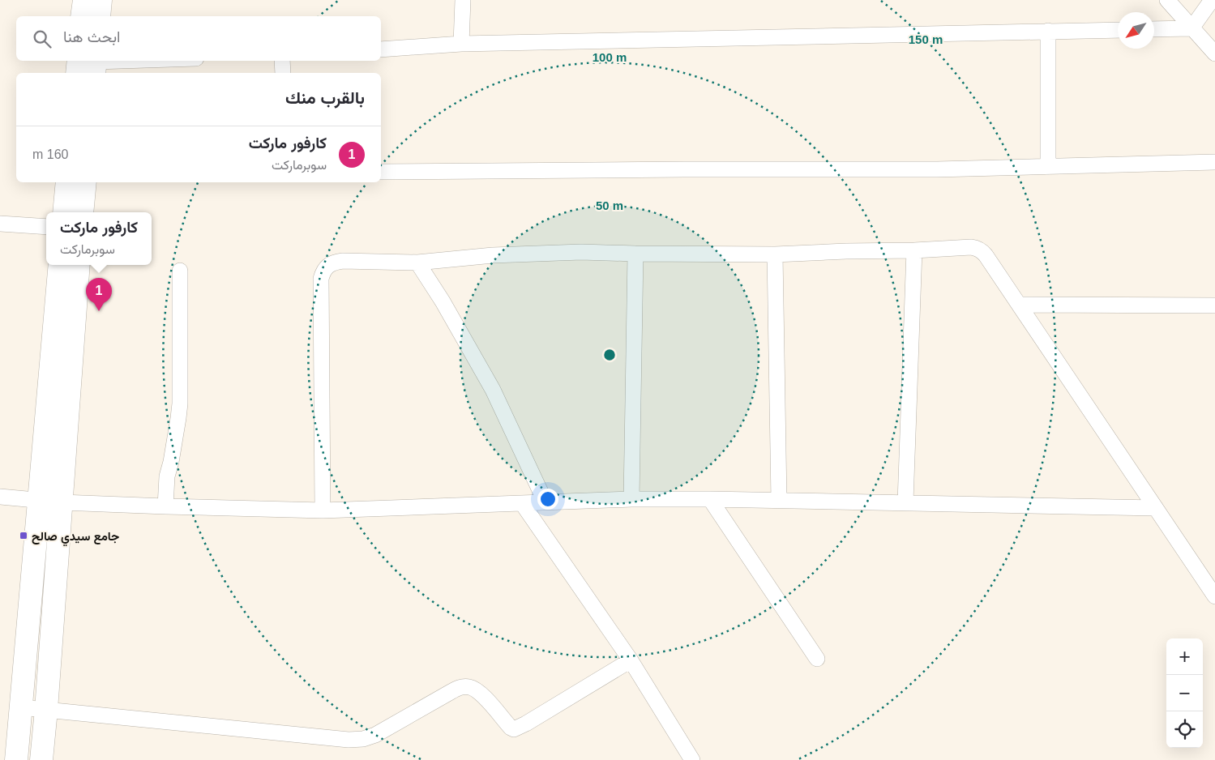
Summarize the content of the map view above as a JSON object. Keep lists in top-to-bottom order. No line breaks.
{"places":{"transit":["جامع سيدي صالح"]},"north":"bottom left","page":{"search":"ابحث هنا","heading":"بالقرب منك","list":[{"mark":"1","name":"كارفور ماركت","note":"سوبرماركت","value":"160 m"}],"popup":["كارفور ماركت","سوبرماركت"],"pins":"1","map_buttons":["+","−"]},"rings":["150 m","100 m","50 m"]}
